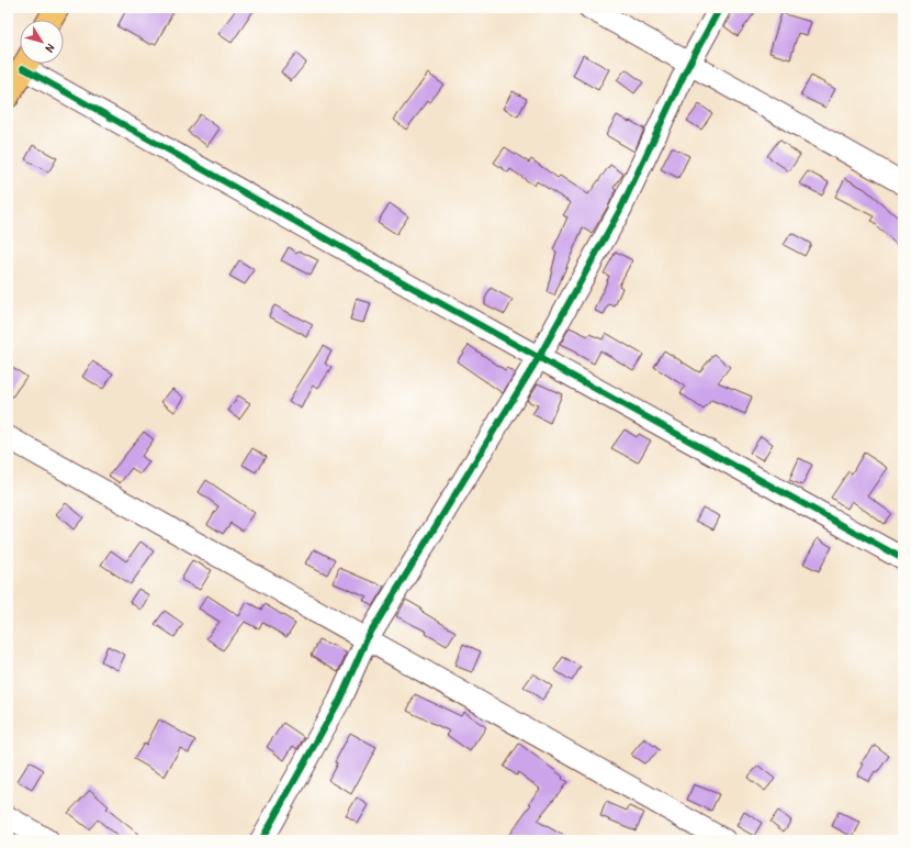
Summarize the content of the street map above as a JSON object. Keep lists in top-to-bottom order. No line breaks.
{"north":"bottom right"}
